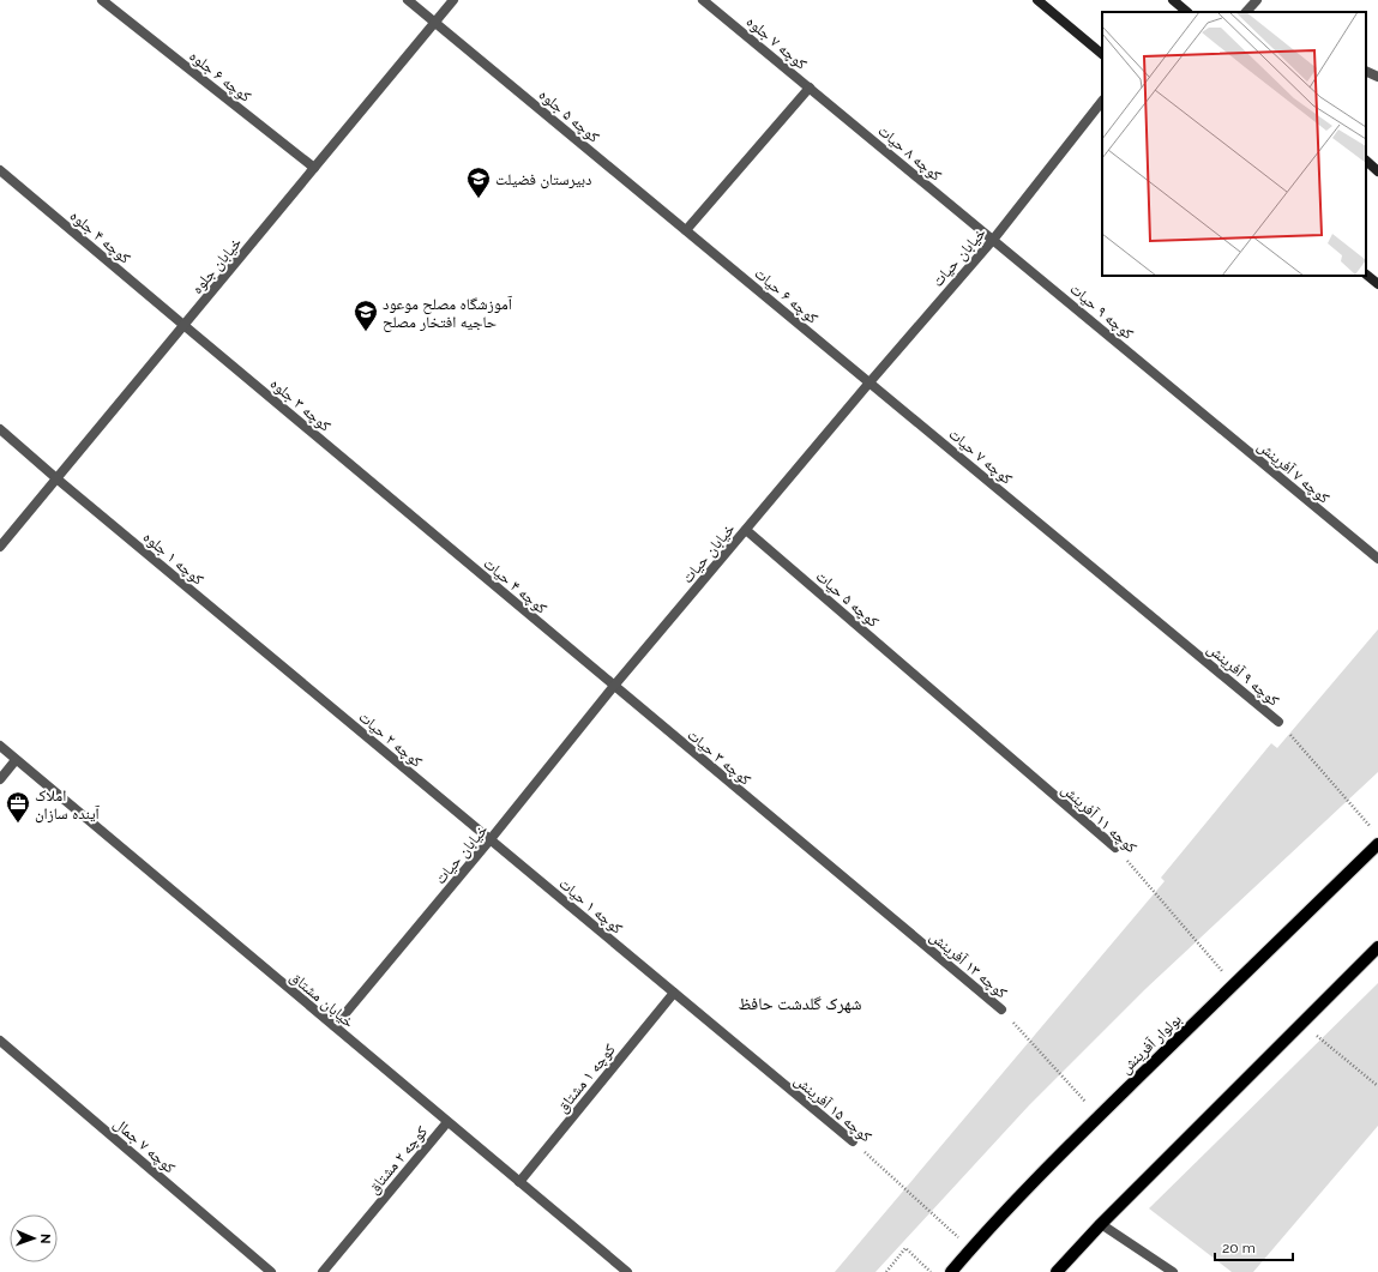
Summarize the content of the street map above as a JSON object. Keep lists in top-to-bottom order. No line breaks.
{"streets":{"main road":["بولوار آفرینش"],"street":["کوچه ۷ جلوه","کوچه ۶ جلوه","کوچه ۵ جلوه","کوچه ۸ حیات","کوچه ۴ جلوه","خیابان حیات","خیابان جلوه","کوچه ۶ حیات","کوچه ۹ حیات","کوچه ۳ جلوه","کوچه ۷ حیات","کوچه ۷ آفرینش","کوچه ۱ جلوه","کوچه ۴ حیات","کوچه ۵ حیات","کوچه ۹ آفرینش","کوچه ۲ حیات","کوچه ۳ حیات","کوچه ۱۱ آفرینش","کوچه ۱ حیات","کوچه ۱۳ آفرینش","خیابان مشتاق","کوچه ۱ مشتاق","کوچه ۱۵ آفرینش","کوچه ۷ جمال","کوچه ۲ مشتاق"]},"crossings":[["کوچه ۷ جلوه","کوچه ۸ حیات"],["کوچه ۶ جلوه","خیابان جلوه"],["کوچه ۵ جلوه","خیابان جلوه"],["کوچه ۵ جلوه","کوچه ۶ حیات"],["کوچه ۸ حیات","خیابان حیات"],["کوچه ۸ حیات","کوچه ۹ حیات"],["کوچه ۴ جلوه","خیابان جلوه"],["کوچه ۴ جلوه","کوچه ۳ جلوه"],["خیابان حیات","کوچه ۶ حیات"],["خیابان حیات","کوچه ۹ حیات"],["خیابان حیات","کوچه ۷ حیات"],["خیابان حیات","کوچه ۴ حیات"],["خیابان حیات","کوچه ۵ حیات"],["خیابان حیات","کوچه ۲ حیات"],["خیابان حیات","کوچه ۳ حیات"],["خیابان حیات","کوچه ۱ حیات"],["خیابان حیات","خیابان مشتاق"],["خیابان جلوه","کوچه ۳ جلوه"],["خیابان جلوه","کوچه ۱ جلوه"],["کوچه ۶ حیات","کوچه ۷ حیات"],["کوچه ۹ حیات","کوچه ۷ آفرینش"],["کوچه ۳ جلوه","کوچه ۴ حیات"],["کوچه ۷ حیات","کوچه ۹ آفرینش"],["کوچه ۱ جلوه","کوچه ۲ حیات"],["کوچه ۴ حیات","کوچه ۳ حیات"],["کوچه ۵ حیات","کوچه ۱۱ آفرینش"],["کوچه ۲ حیات","کوچه ۱ حیات"],["کوچه ۳ حیات","کوچه ۱۳ آفرینش"],["کوچه ۱۱ آفرینش","بولوار آفرینش"],["کوچه ۱ حیات","کوچه ۱ مشتاق"],["کوچه ۱ حیات","کوچه ۱۵ آفرینش"],["کوچه ۱۳ آفرینش","بولوار آفرینش"],["خیابان مشتاق","کوچه ۱ مشتاق"],["خیابان مشتاق","کوچه ۲ مشتاق"],["بولوار آفرینش","کوچه ۱۵ آفرینش"],["کوچه ۱ مشتاق","کوچه ۱۵ آفرینش"]],"districts":["شهرک گلدشت حافظ"],"places":{"school or university":["دبیرستان فضیلت","آموزشگاه مصلح موعود حاجیه افتخار مصلح"],"office":["املاک آینده سازان"]},"scale_bar":"20 m","north":"right"}
